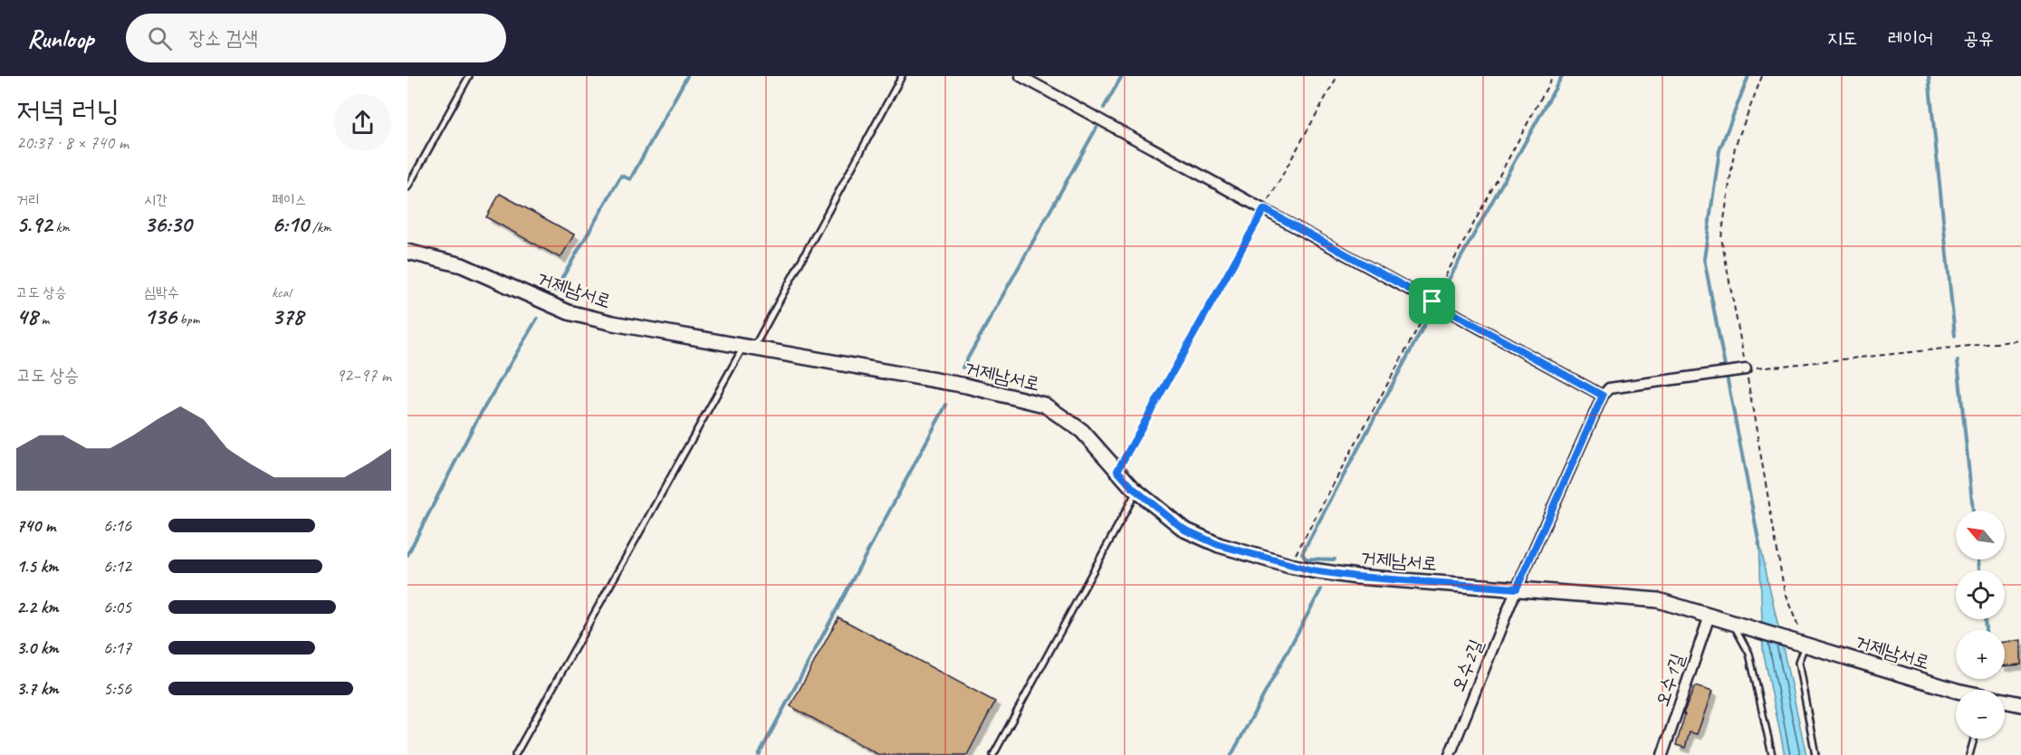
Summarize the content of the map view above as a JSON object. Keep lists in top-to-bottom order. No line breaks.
{"streets":{"main road":["거제남서로"],"street":["오수2길","오수1길"]},"crossings":[["거제남서로","오수2길"],["거제남서로","오수1길"]],"north":"top left","page":{"header":"Runloop","search":"장소 검색","nav":["지도","레이어","공유"],"heading":["저녁 러닝","20:37 · 8 × 740 m"],"stats":[["거리","5.92 km"],["시간","36:30"],["페이스","6:10 /km"],["고도 상승","48 m"],["심박수","136 bpm"],["kcal","378"]],"chart":["고도 상승","92–97 m"],"list":[{"name":"740 m","note":"6:16"},{"name":"1.5 km","note":"6:12"},{"name":"2.2 km","note":"6:05"},{"name":"3.0 km","note":"6:17"},{"name":"3.7 km","note":"5:56"}],"map_buttons":["+","−"]}}
